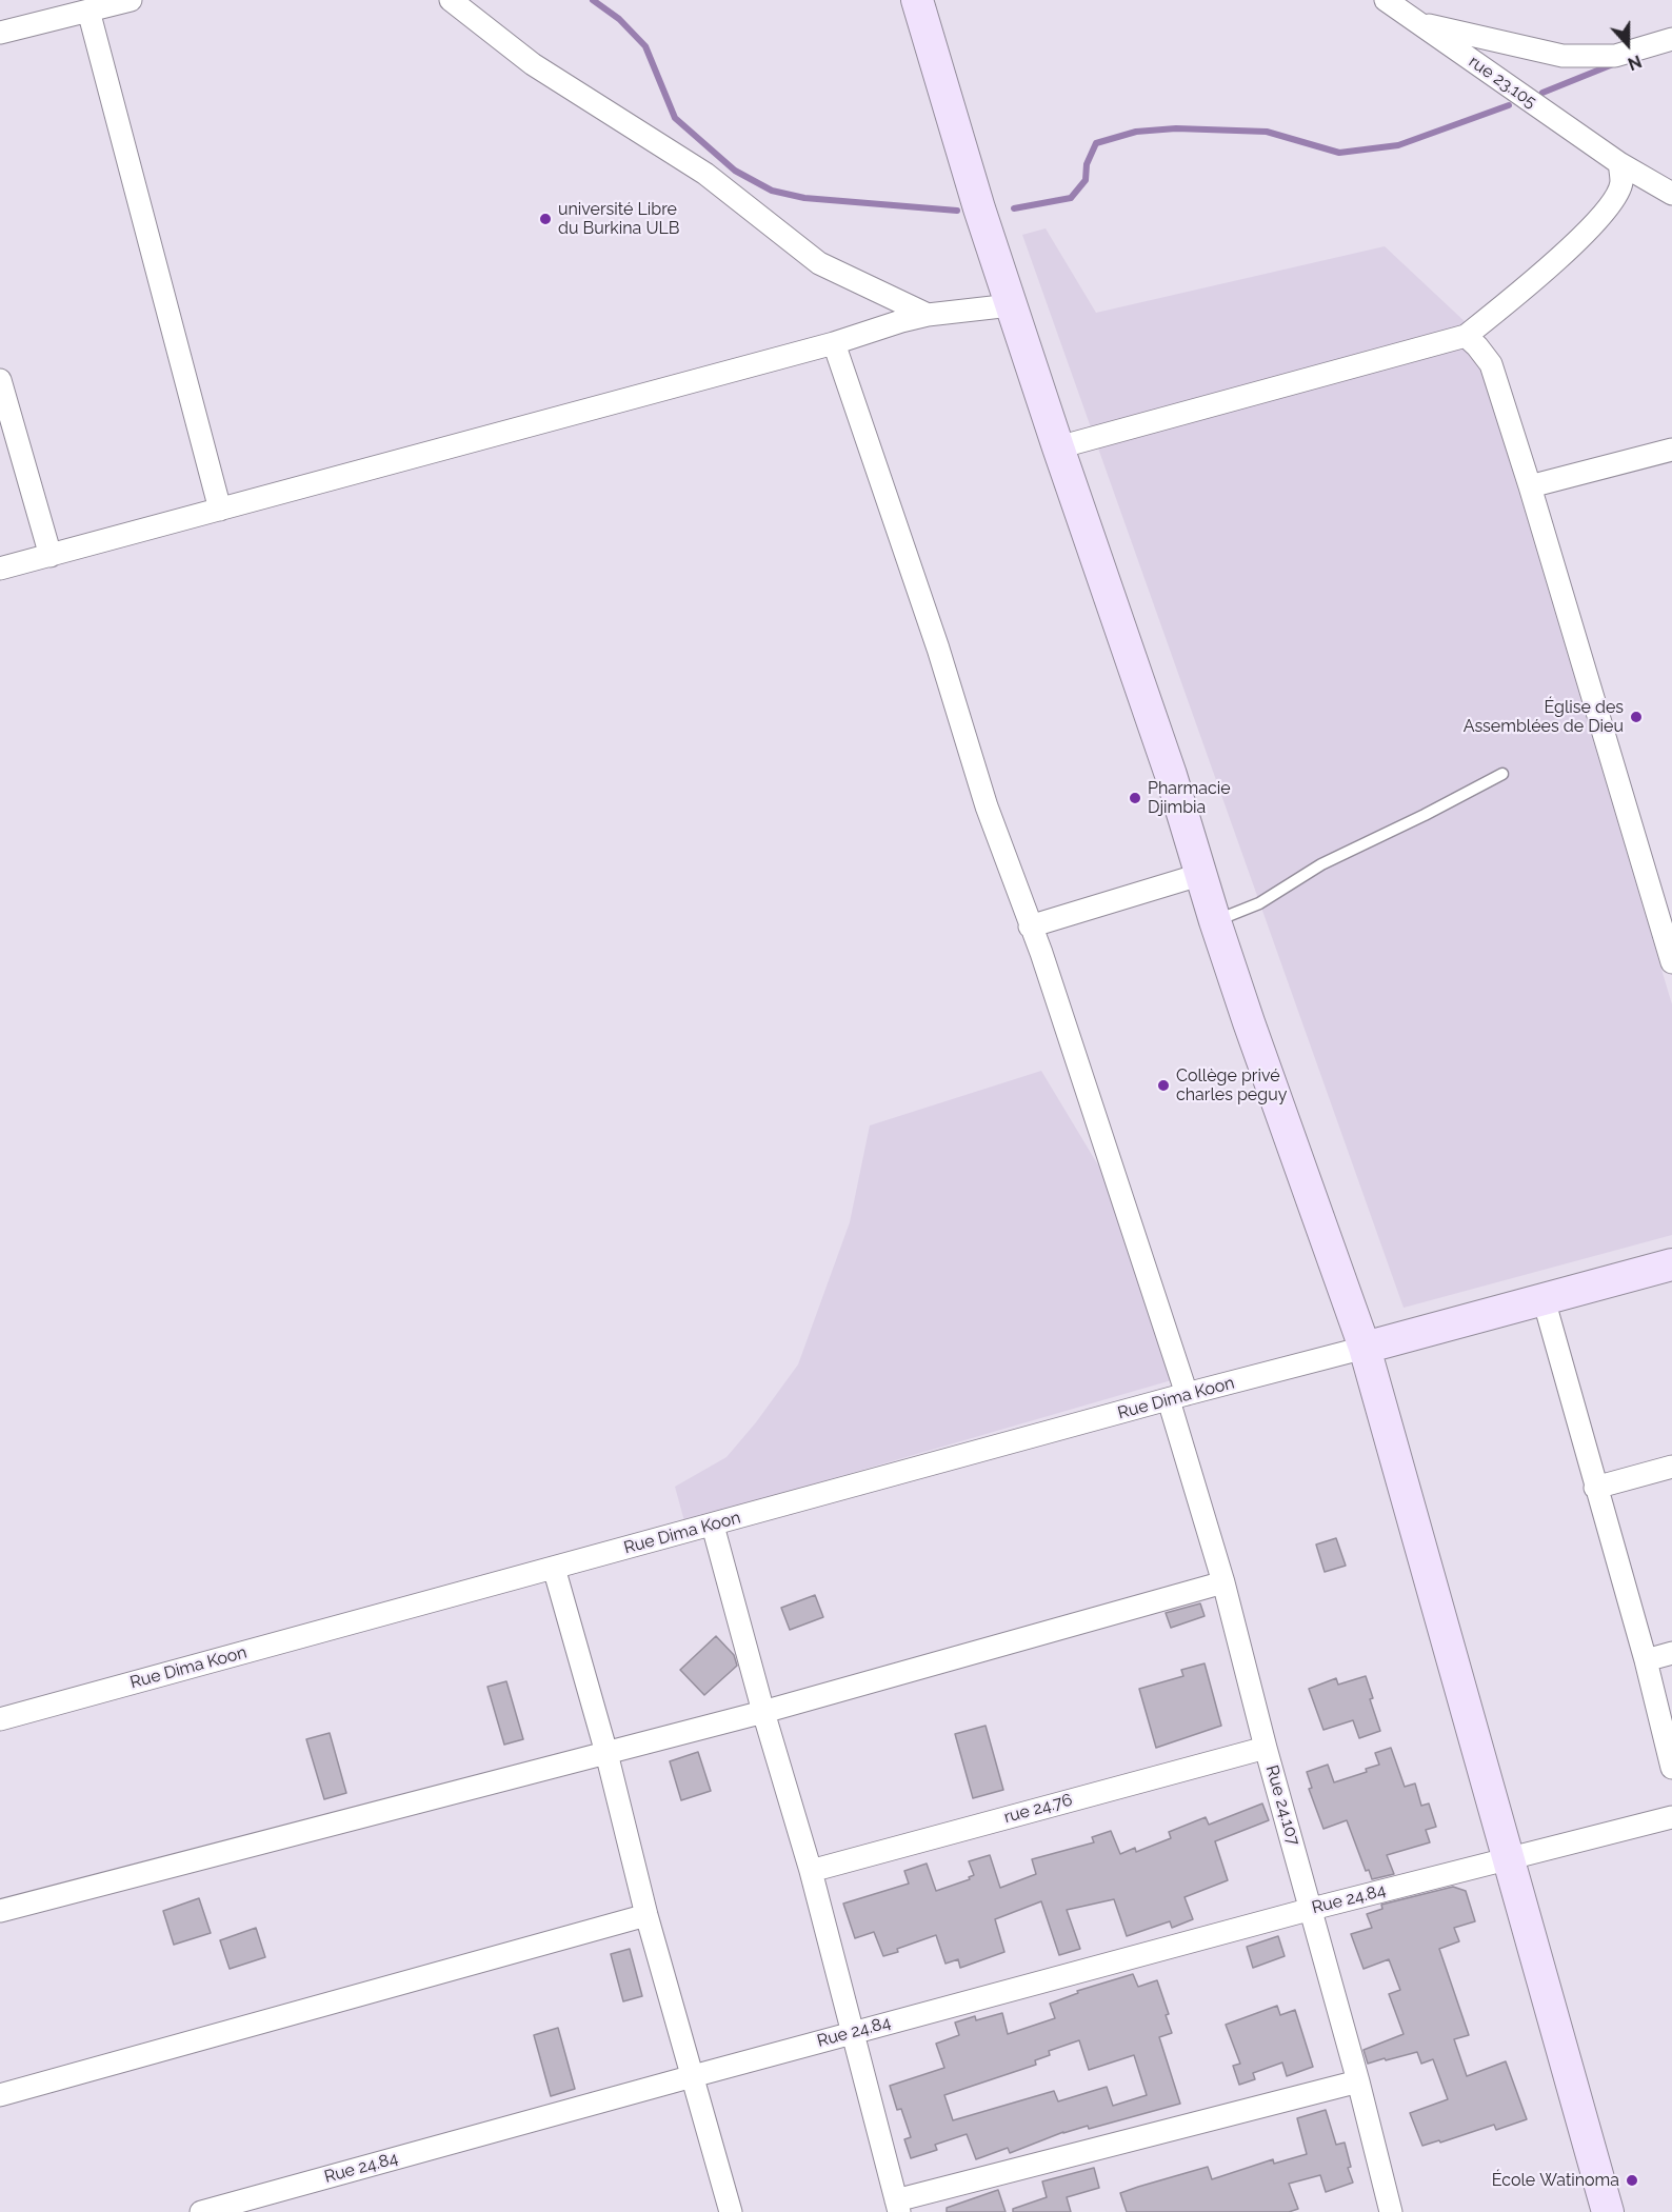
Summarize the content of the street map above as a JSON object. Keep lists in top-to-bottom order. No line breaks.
{"streets":{"street":["rue 23.105","Rue Dima Koon","Rue 24.107","rue 24.76","Rue 24.84"]},"crossings":[["Rue Dima Koon","Rue 24.107"],["Rue 24.107","rue 24.76"],["Rue 24.107","Rue 24.84"]],"places":["université Libre du Burkina ULB","Église des Assemblées de Dieu","Pharmacie Djimbia","Collège privé charles peguy","École Watinoma"],"north":"bottom"}
